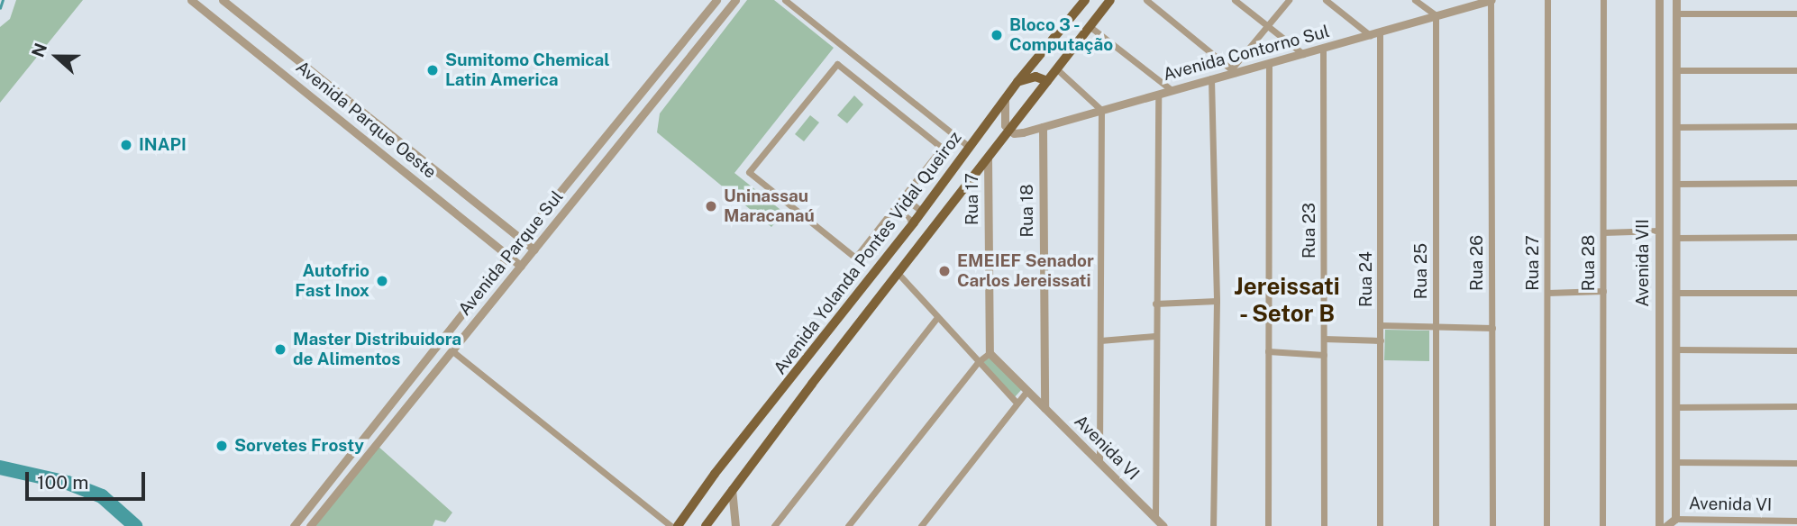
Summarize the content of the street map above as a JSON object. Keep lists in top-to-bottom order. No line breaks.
{"streets":{"main road":["Avenida Yolanda Pontes Vidal Queiroz"],"street":["Avenida Contorno Sul","Avenida Parque Oeste","Rua 17","Rua 18","Rua 23","Avenida Parque Sul","Rua 26","Rua 27","Rua 28","Avenida VII","Rua 25","Rua 24","Avenida VI"]},"crossings":[["Avenida Contorno Sul","Rua 18"],["Avenida Contorno Sul","Rua 23"],["Avenida Contorno Sul","Avenida Yolanda Pontes Vidal Queiroz"],["Avenida Contorno Sul","Rua 26"],["Avenida Contorno Sul","Rua 25"],["Avenida Contorno Sul","Rua 24"],["Avenida Parque Oeste","Avenida Parque Sul"],["Rua 17","Avenida Yolanda Pontes Vidal Queiroz"],["Rua 17","Avenida VI"],["Rua 18","Avenida VI"],["Avenida VII","Avenida VI"]],"districts":["Jereissati - Setor B"],"places":["Bloco 3 - Computação","Sumitomo Chemical Latin America","INAPI","Uninassau Maracanaú","EMEIEF Senador Carlos Jereissati","Autofrio Fast Inox","Master Distribuidora de Alimentos","Sorvetes Frosty"],"scale_bar":"100 m","north":"left"}
